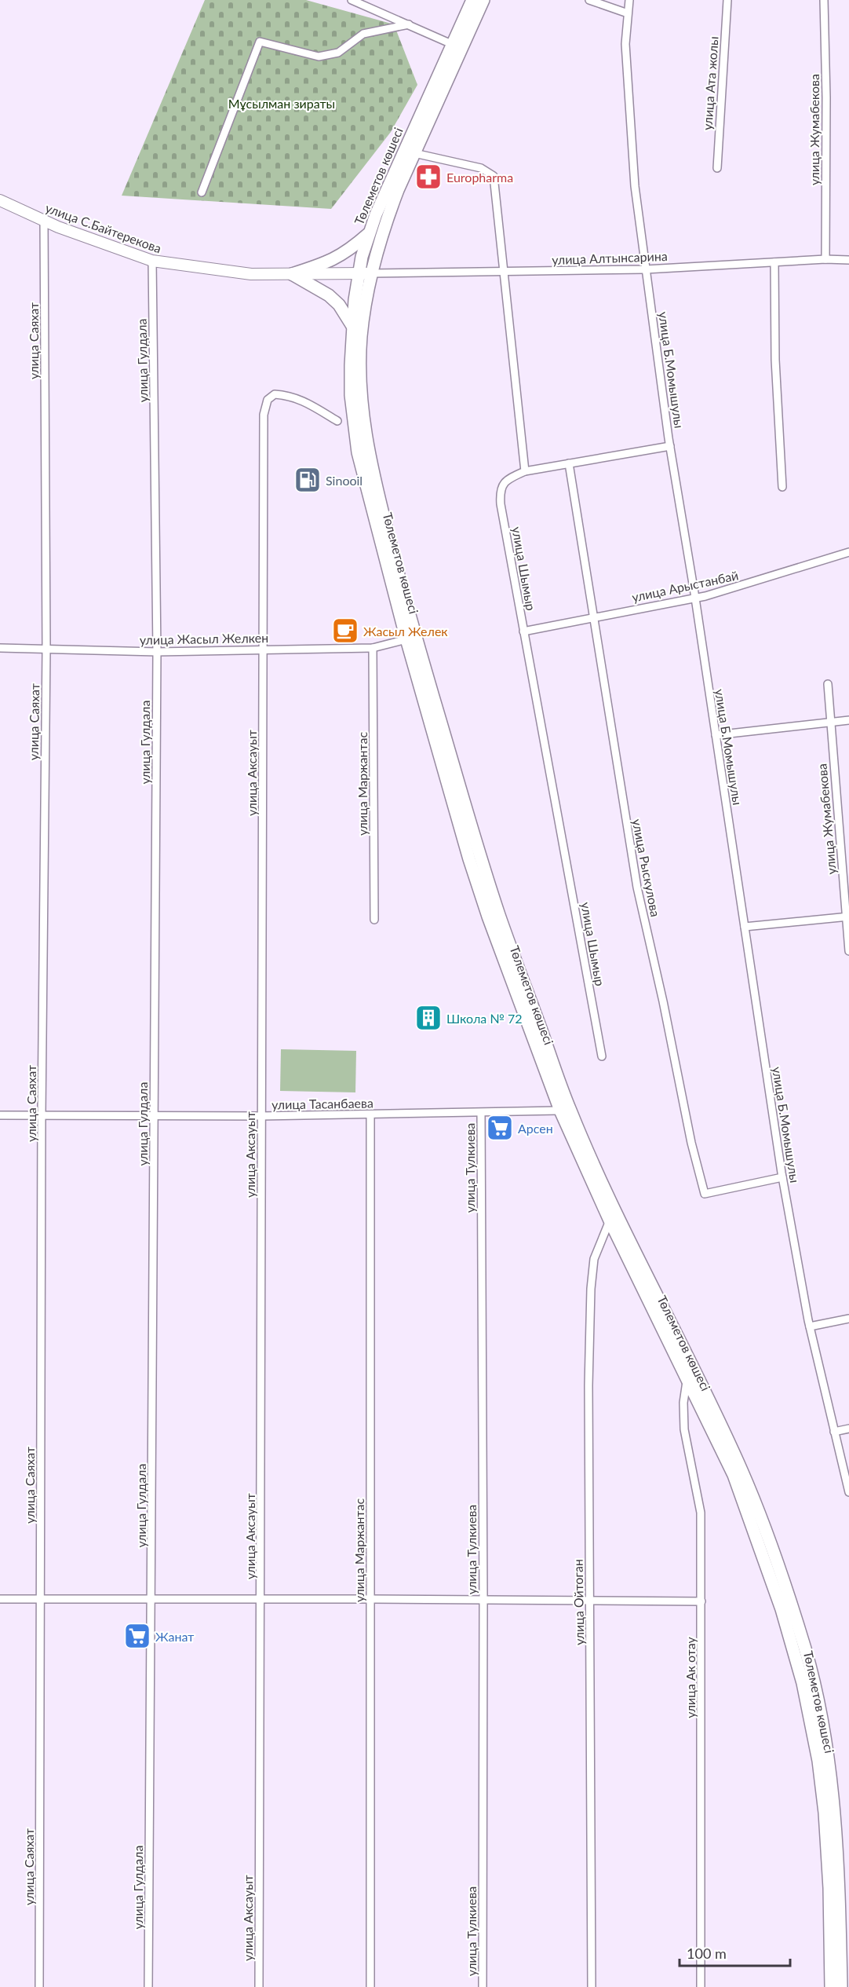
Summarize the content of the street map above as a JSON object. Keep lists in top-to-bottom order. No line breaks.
{"streets":{"main road":["Төлеметов көшесі","улица С.Байтерекова"],"street":["улица Ата жолы","улица Жумабекова","улица Алтынсарина","улица Саяхат","улица Гулдала","улица Б.Момышулы","улица Шымыр","улица Арыстанбай","улица Жасыл Желкен","улица Аксауыт","улица Маржантас","улица Рыскулова","улица Тасанбаева","улица Тулкиева","улица Ойтоган","улица Ак отау"]},"crossings":[["улица Жумабекова","улица Алтынсарина"],["Төлеметов көшесі","улица С.Байтерекова"],["Төлеметов көшесі","улица Алтынсарина"],["Төлеметов көшесі","улица Жасыл Желкен"],["Төлеметов көшесі","улица Тасанбаева"],["Төлеметов көшесі","улица Ойтоган"],["Төлеметов көшесі","улица Ак отау"],["улица С.Байтерекова","улица Алтынсарина"],["улица С.Байтерекова","улица Саяхат"],["улица С.Байтерекова","улица Гулдала"],["улица Алтынсарина","улица Б.Момышулы"],["улица Саяхат","улица Жасыл Желкен"],["улица Саяхат","улица Тасанбаева"],["улица Гулдала","улица Жасыл Желкен"],["улица Гулдала","улица Тасанбаева"],["улица Б.Момышулы","улица Шымыр"],["улица Б.Момышулы","улица Арыстанбай"],["улица Б.Момышулы","улица Рыскулова"],["улица Шымыр","улица Арыстанбай"],["улица Шымыр","улица Рыскулова"],["улица Арыстанбай","улица Рыскулова"],["улица Жасыл Желкен","улица Аксауыт"],["улица Жасыл Желкен","улица Маржантас"],["улица Аксауыт","улица Тасанбаева"],["улица Маржантас","улица Тасанбаева"],["улица Тасанбаева","улица Тулкиева"]],"parks":["Мұсылман зираты"],"places":{"pharmacy":["Europharma"],"fuel station":["Sinooil"],"cafe":["Жасыл Желек"],"building":["Школа № 72"],"supermarket":["Арсен","Жанат"]},"scale_bar":"100 m"}
